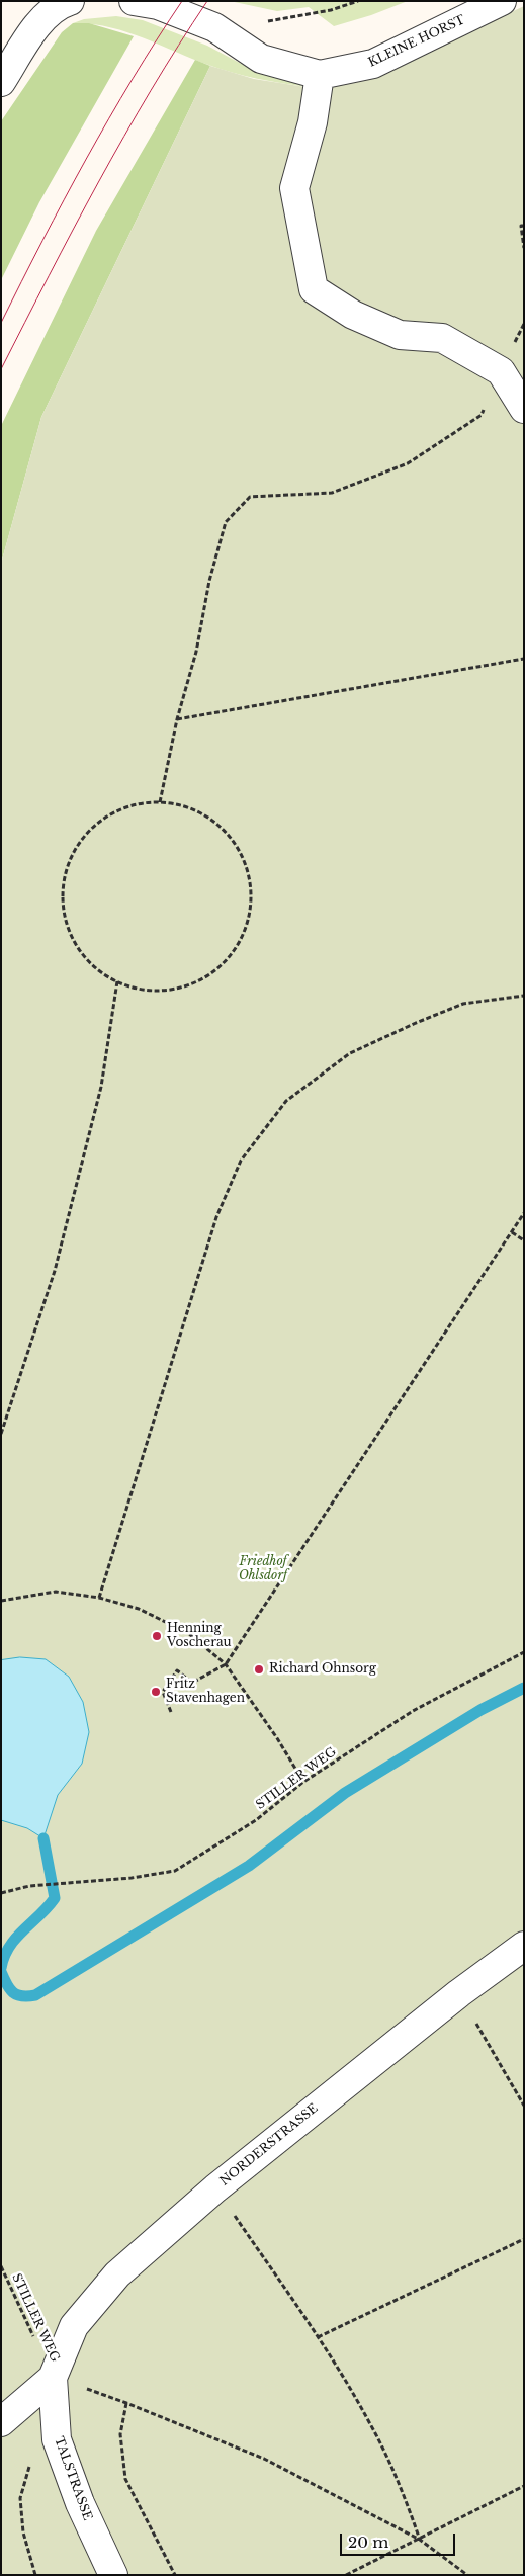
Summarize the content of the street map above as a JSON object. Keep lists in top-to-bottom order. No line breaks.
{"streets":{"street":["KLEINE HORST","NORDERSTRASSE","TALSTRASSE"],"path":["STILLER WEG"]},"crossings":[["STILLER WEG","NORDERSTRASSE"],["STILLER WEG","TALSTRASSE"],["NORDERSTRASSE","TALSTRASSE"]],"parks":["Friedhof Ohlsdorf"],"places":["Henning Voscherau","Richard Ohnsorg","Fritz Stavenhagen"],"scale_bar":"20 m"}
